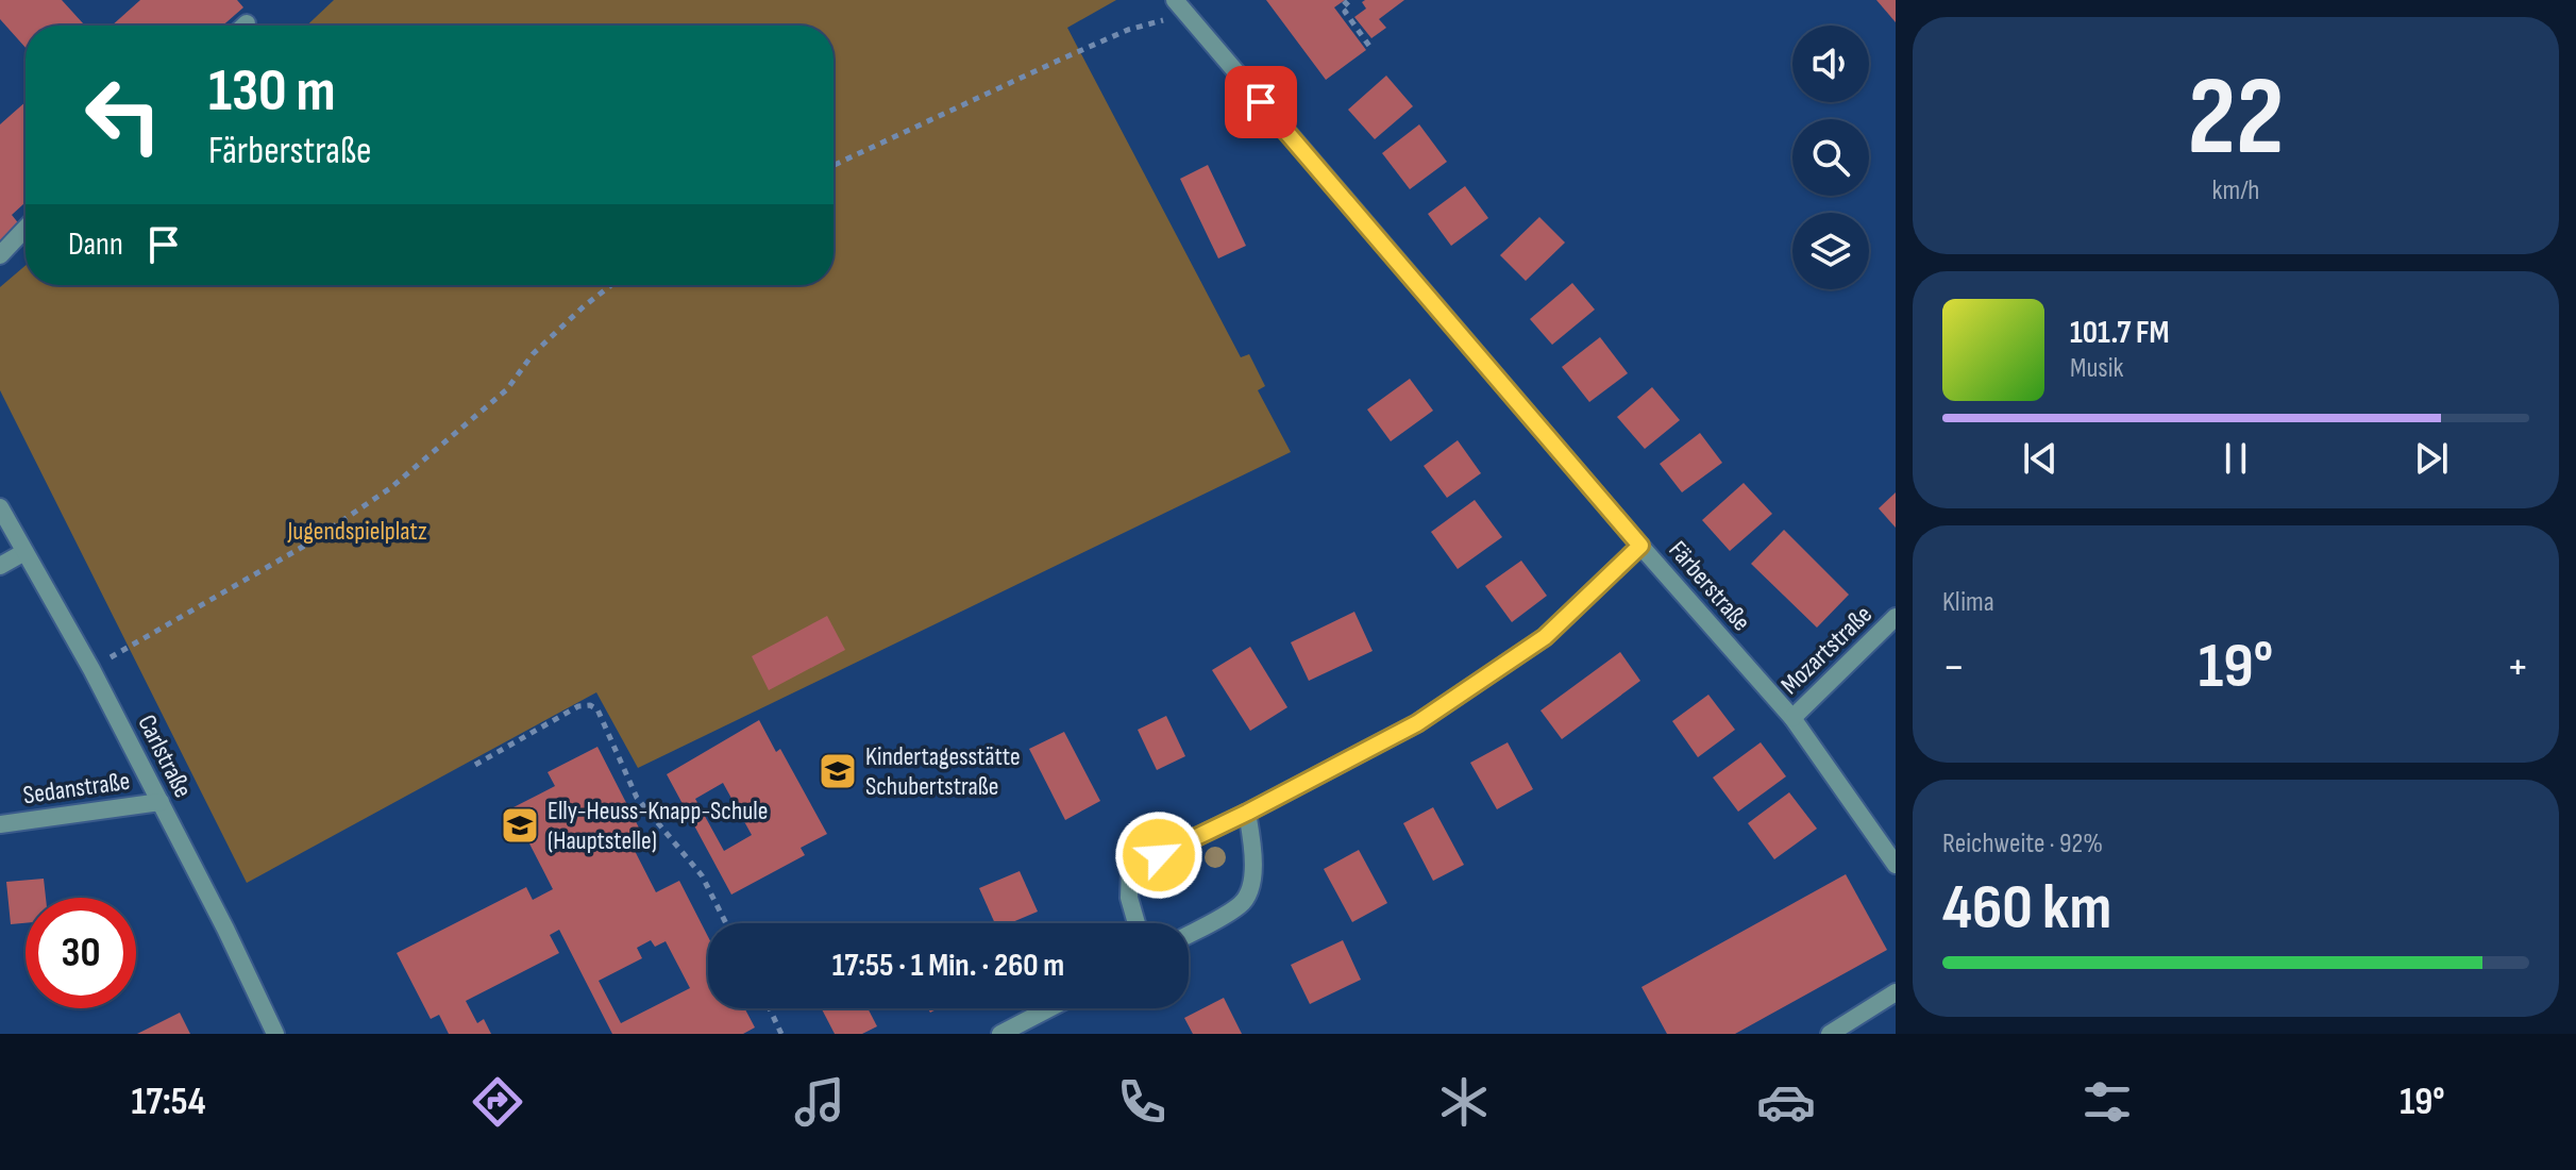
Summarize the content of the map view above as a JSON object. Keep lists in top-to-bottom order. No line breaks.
{"streets":{"street":["Färberstraße","Mozartstraße","Carlstraße","Sedanstraße"]},"crossings":[["Färberstraße","Mozartstraße"],["Carlstraße","Sedanstraße"]],"parks":["Jugendspielplatz"],"places":{"school or university":["Kindertagesstätte Schubertstraße","Elly-Heuss-Knapp-Schule (Hauptstelle)"]},"page":{"tile":[["22","km/h"],"Klima",["Reichweite · 92%","460 km"]],"turn":["130 m","Färberstraße"],"then":"Dann","song":["101.7 FM","Musik"],"heat":["−","19°","+"],"limit":"30","trip":"17:55 · 1 Min. · 260 m","tabs":["17:54","19°"]}}
